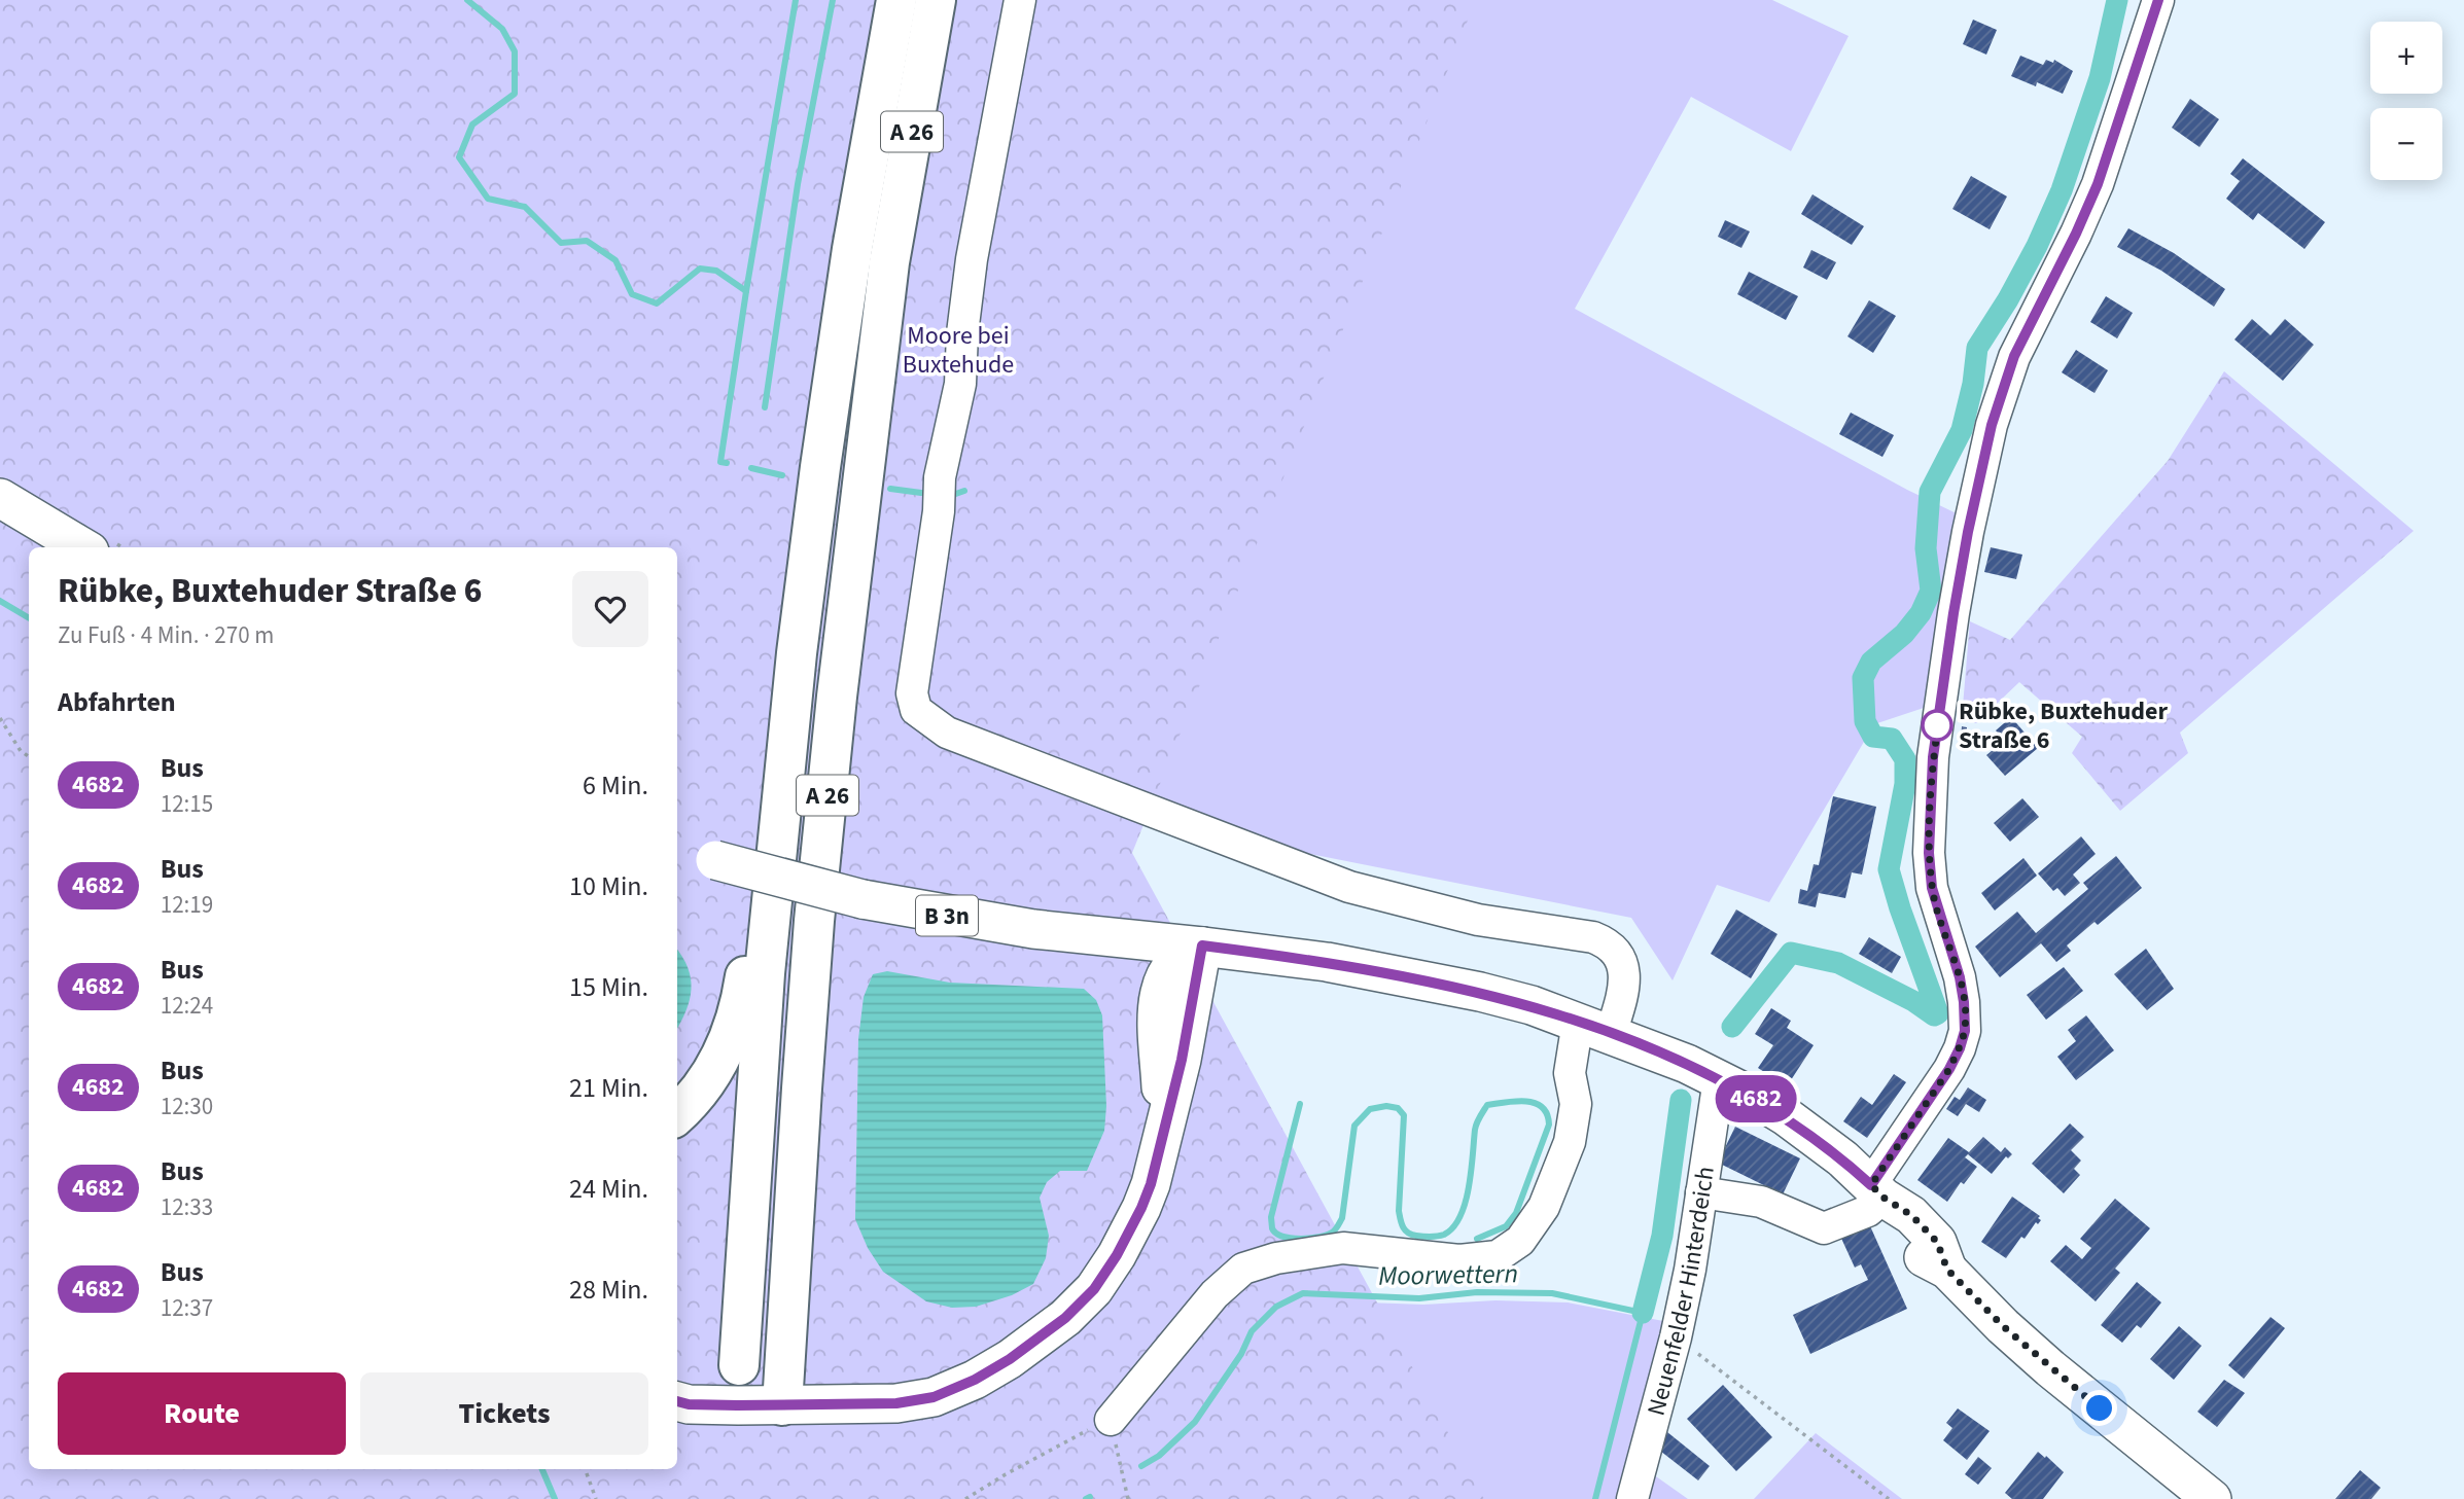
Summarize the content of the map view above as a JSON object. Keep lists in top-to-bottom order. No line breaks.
{"streets":{"highway":["A 26"],"main road":["B 3n"],"street":["Neuenfelder Hinterdeich"]},"water":["Moorwettern"],"parks":["Moore bei Buxtehude"],"places":["Rübke, Buxtehuder Straße 6"],"lines":["bus line 4682"],"page":{"on_map":"4682","map_buttons":["+","−"],"heading":[["Rübke, Buxtehuder Straße 6","Zu Fuß · 4 Min. · 270 m"],"Abfahrten"],"list":[{"mark":"4682","name":"Bus","note":"12:15","value":"6 Min."},{"mark":"4682","name":"Bus","note":"12:19","value":"10 Min."},{"mark":"4682","name":"Bus","note":"12:24","value":"15 Min."},{"mark":"4682","name":"Bus","note":"12:30","value":"21 Min."},{"mark":"4682","name":"Bus","note":"12:33","value":"24 Min."},{"mark":"4682","name":"Bus","note":"12:37","value":"28 Min."}],"buttons":["Route","Tickets"]}}
